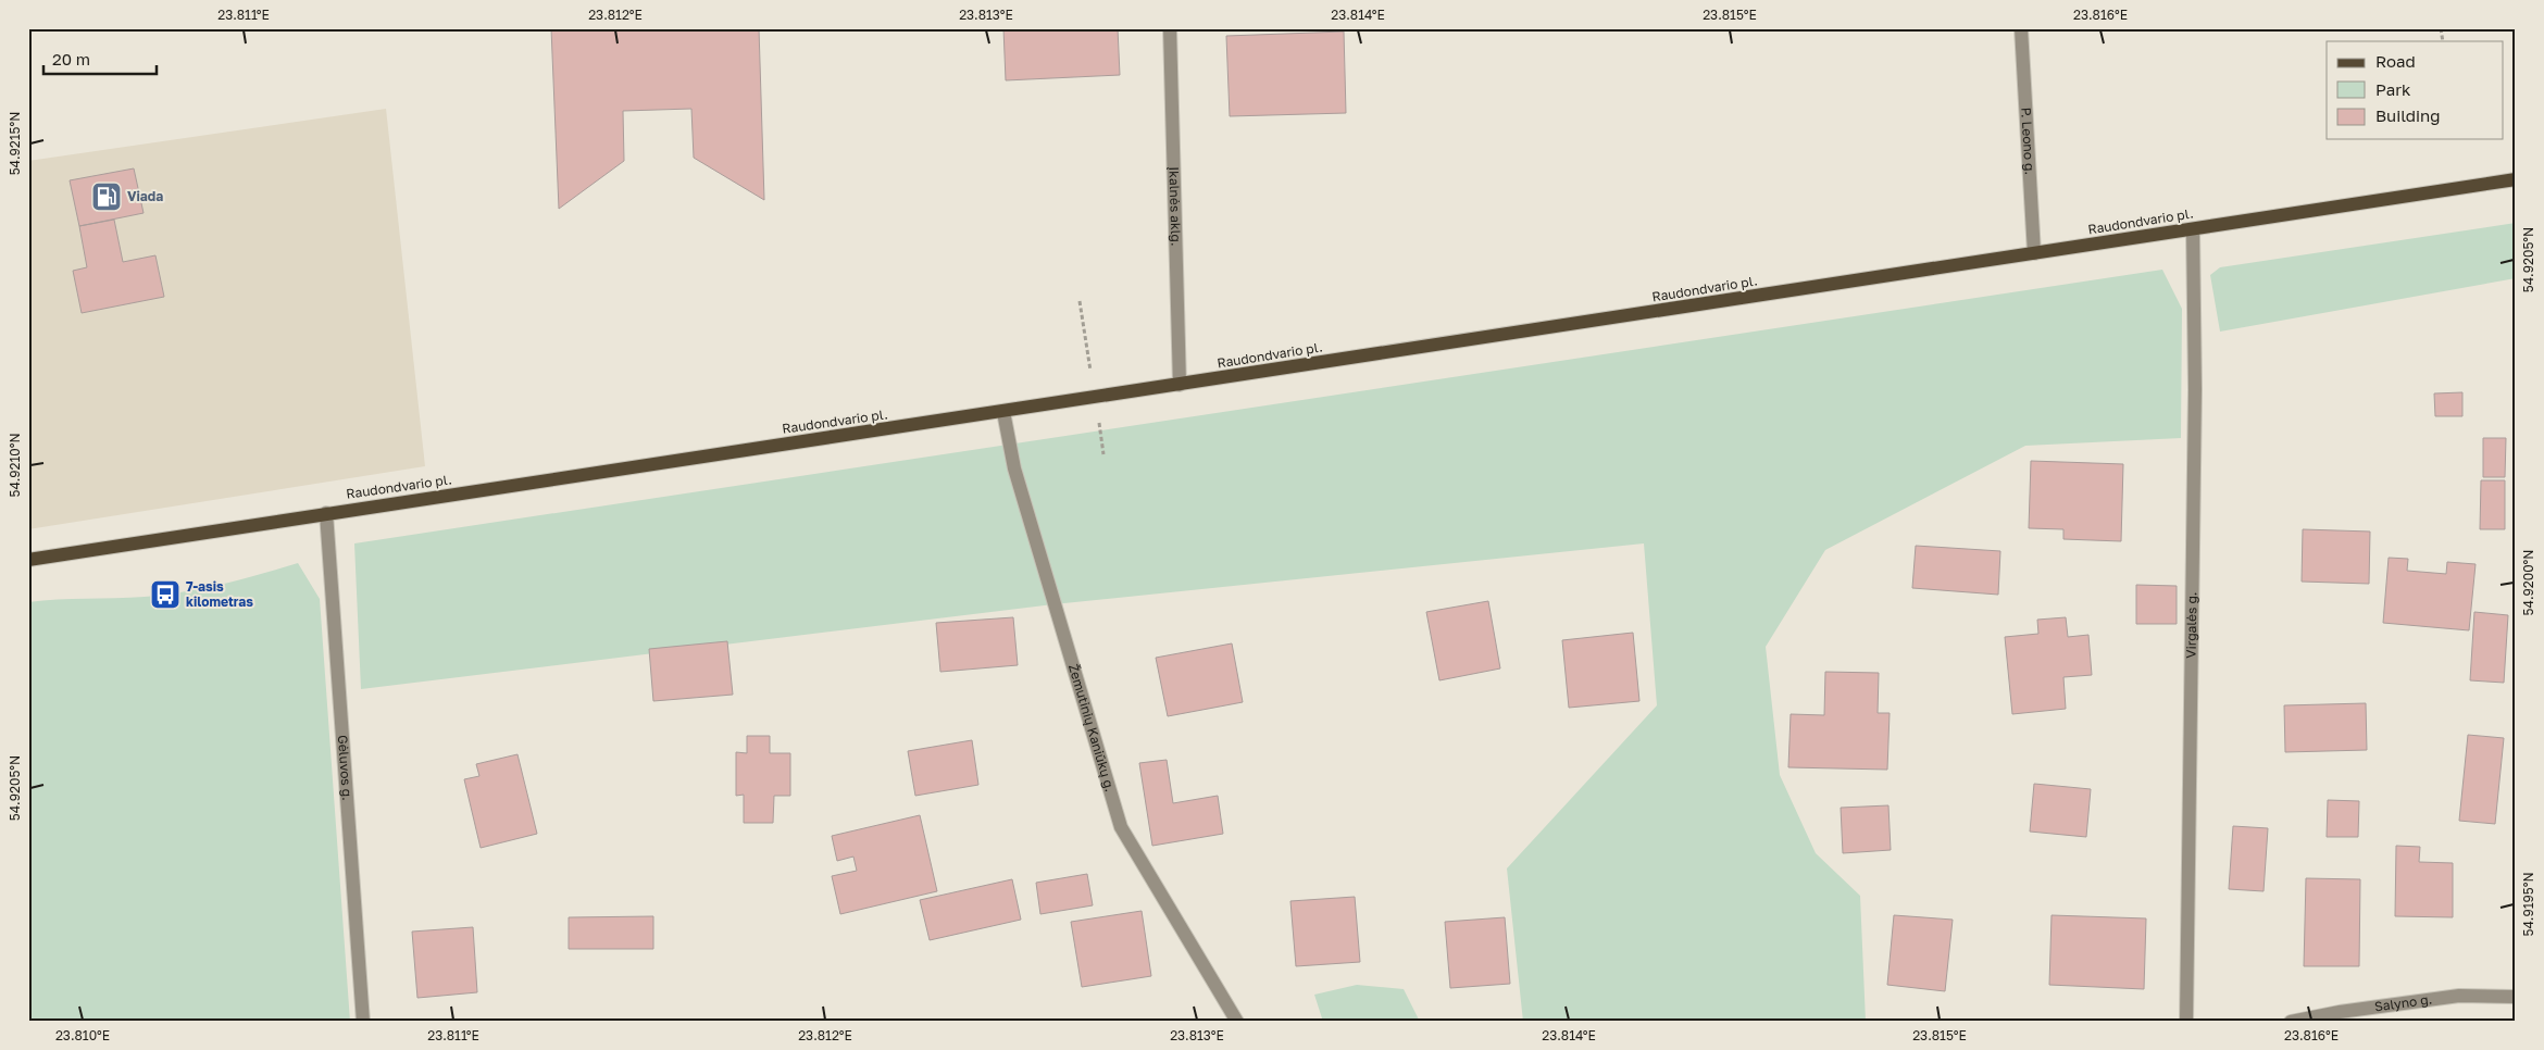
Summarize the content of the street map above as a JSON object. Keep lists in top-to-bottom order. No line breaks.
{"streets":{"main road":["Raudondvario pl."],"street":["P. Leono g.","Įkalnės aklg.","Virgalės g.","Žemutinių Kaniūkų g.","Gėluvos g.","Salyno g."]},"crossings":[["P. Leono g.","Raudondvario pl."],["Įkalnės aklg.","Raudondvario pl."],["Raudondvario pl.","Virgalės g."],["Raudondvario pl.","Žemutinių Kaniūkų g."],["Raudondvario pl.","Gėluvos g."]],"places":{"fuel station":["Viada"],"bus stop":["7-asis kilometras"]},"legend":["Road","Park","Building"],"scale_bar":"20 m","coordinates":["23.811°E","23.812°E","23.813°E","23.814°E","23.815°E","23.816°E","54.9215°N","54.9205°N","54.9210°N","54.9200°N","54.9195°N","23.810°E"]}
